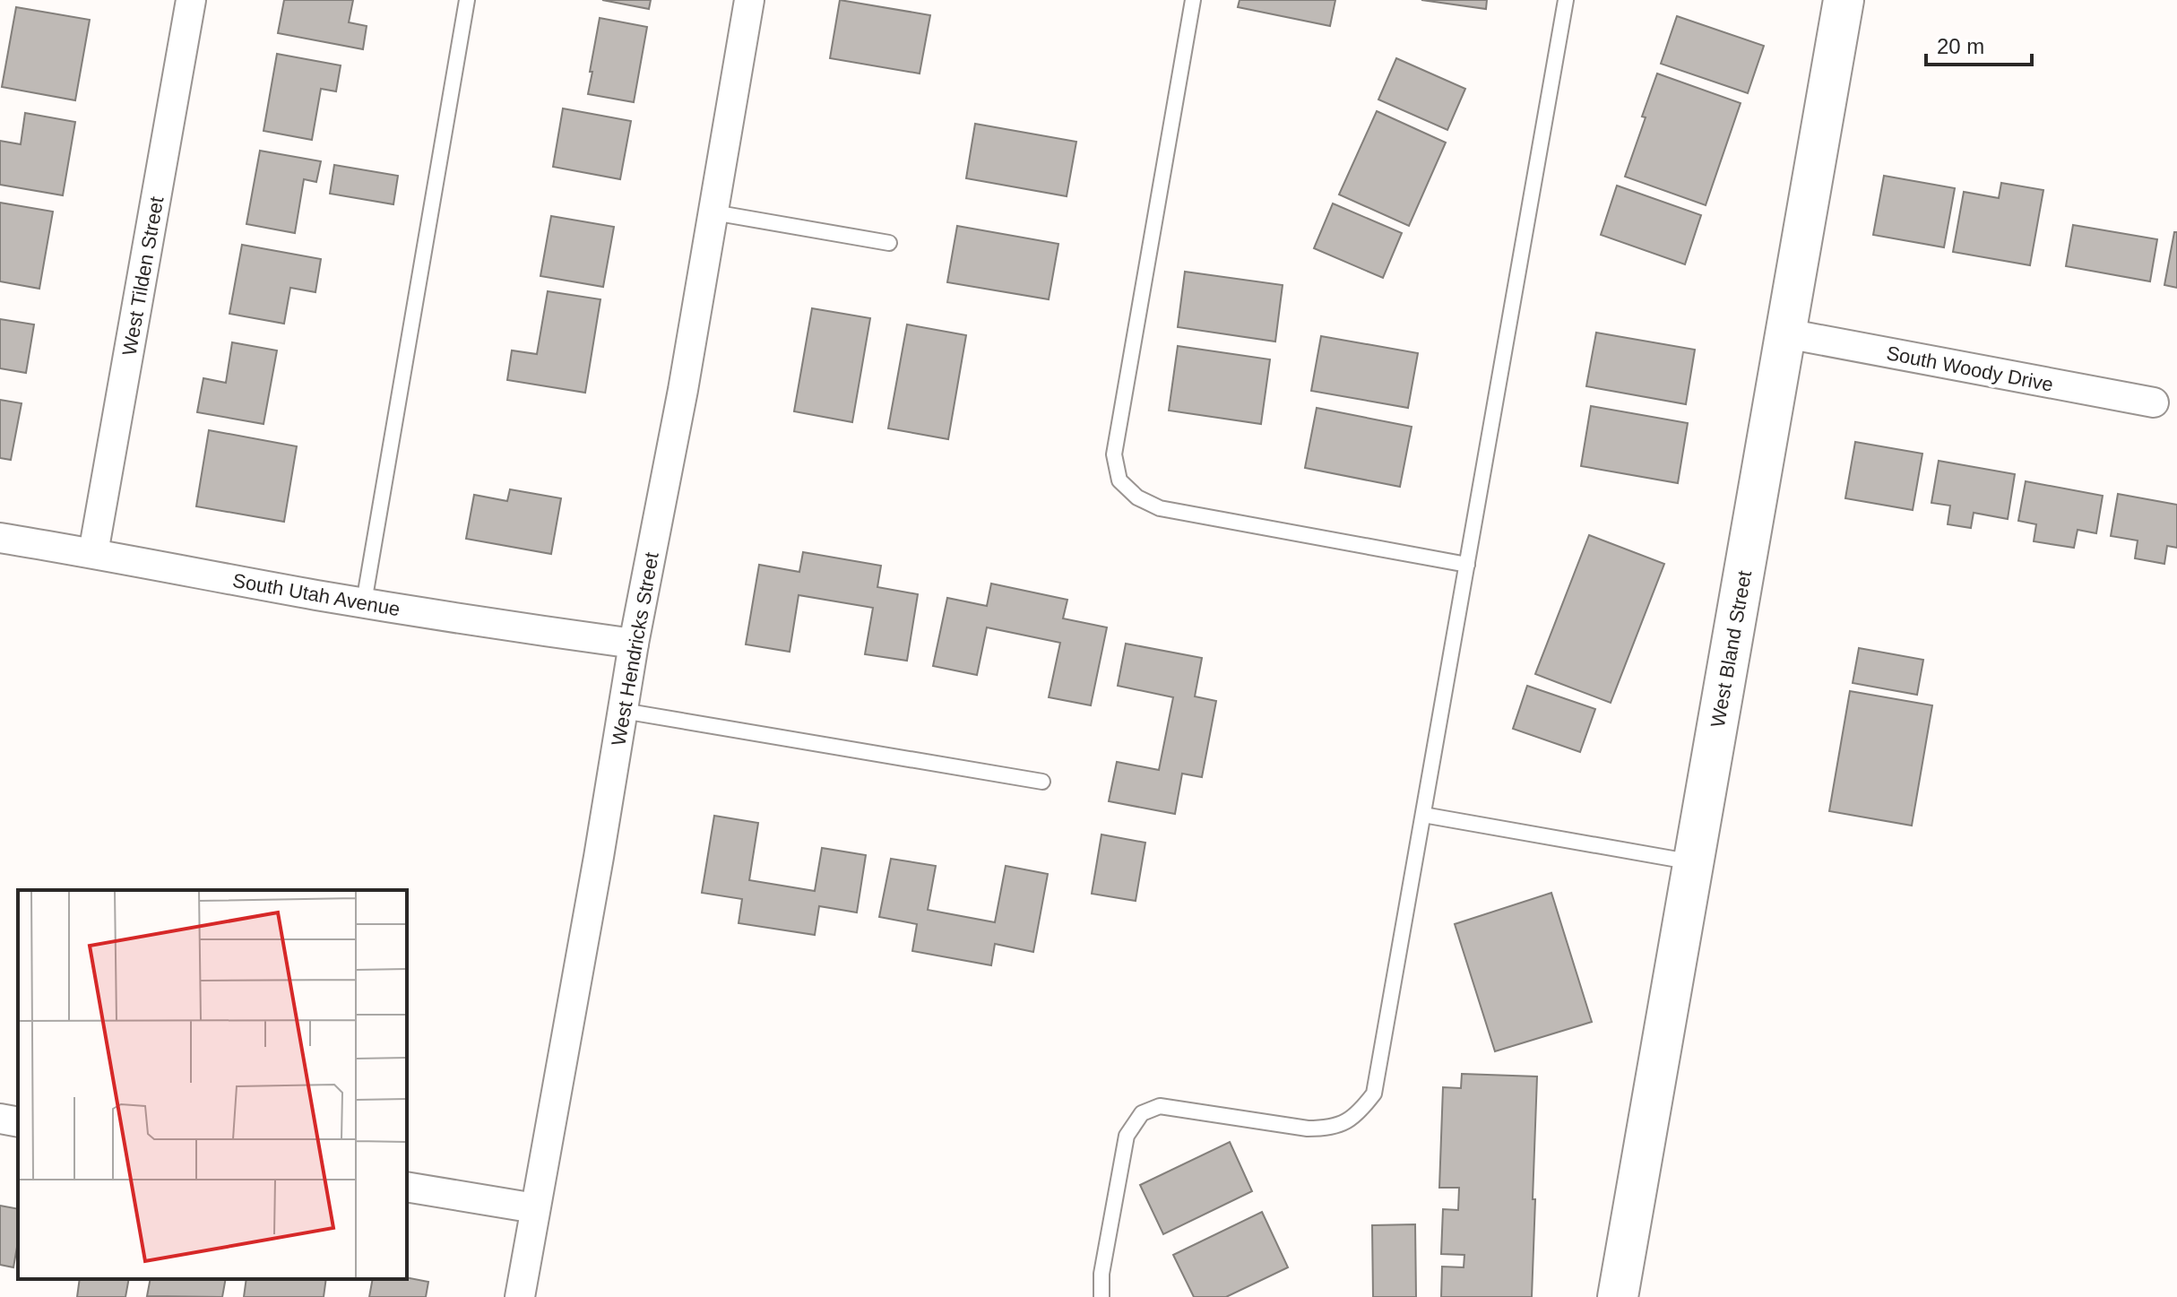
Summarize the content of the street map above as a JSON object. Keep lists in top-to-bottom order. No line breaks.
{"streets":{"street":["West Tilden Street","South Woody Drive","South Utah Avenue","West Hendricks Street","West Bland Street"]},"crossings":[["West Tilden Street","South Utah Avenue"],["South Woody Drive","West Bland Street"],["South Utah Avenue","West Hendricks Street"]],"scale_bar":"20 m"}
